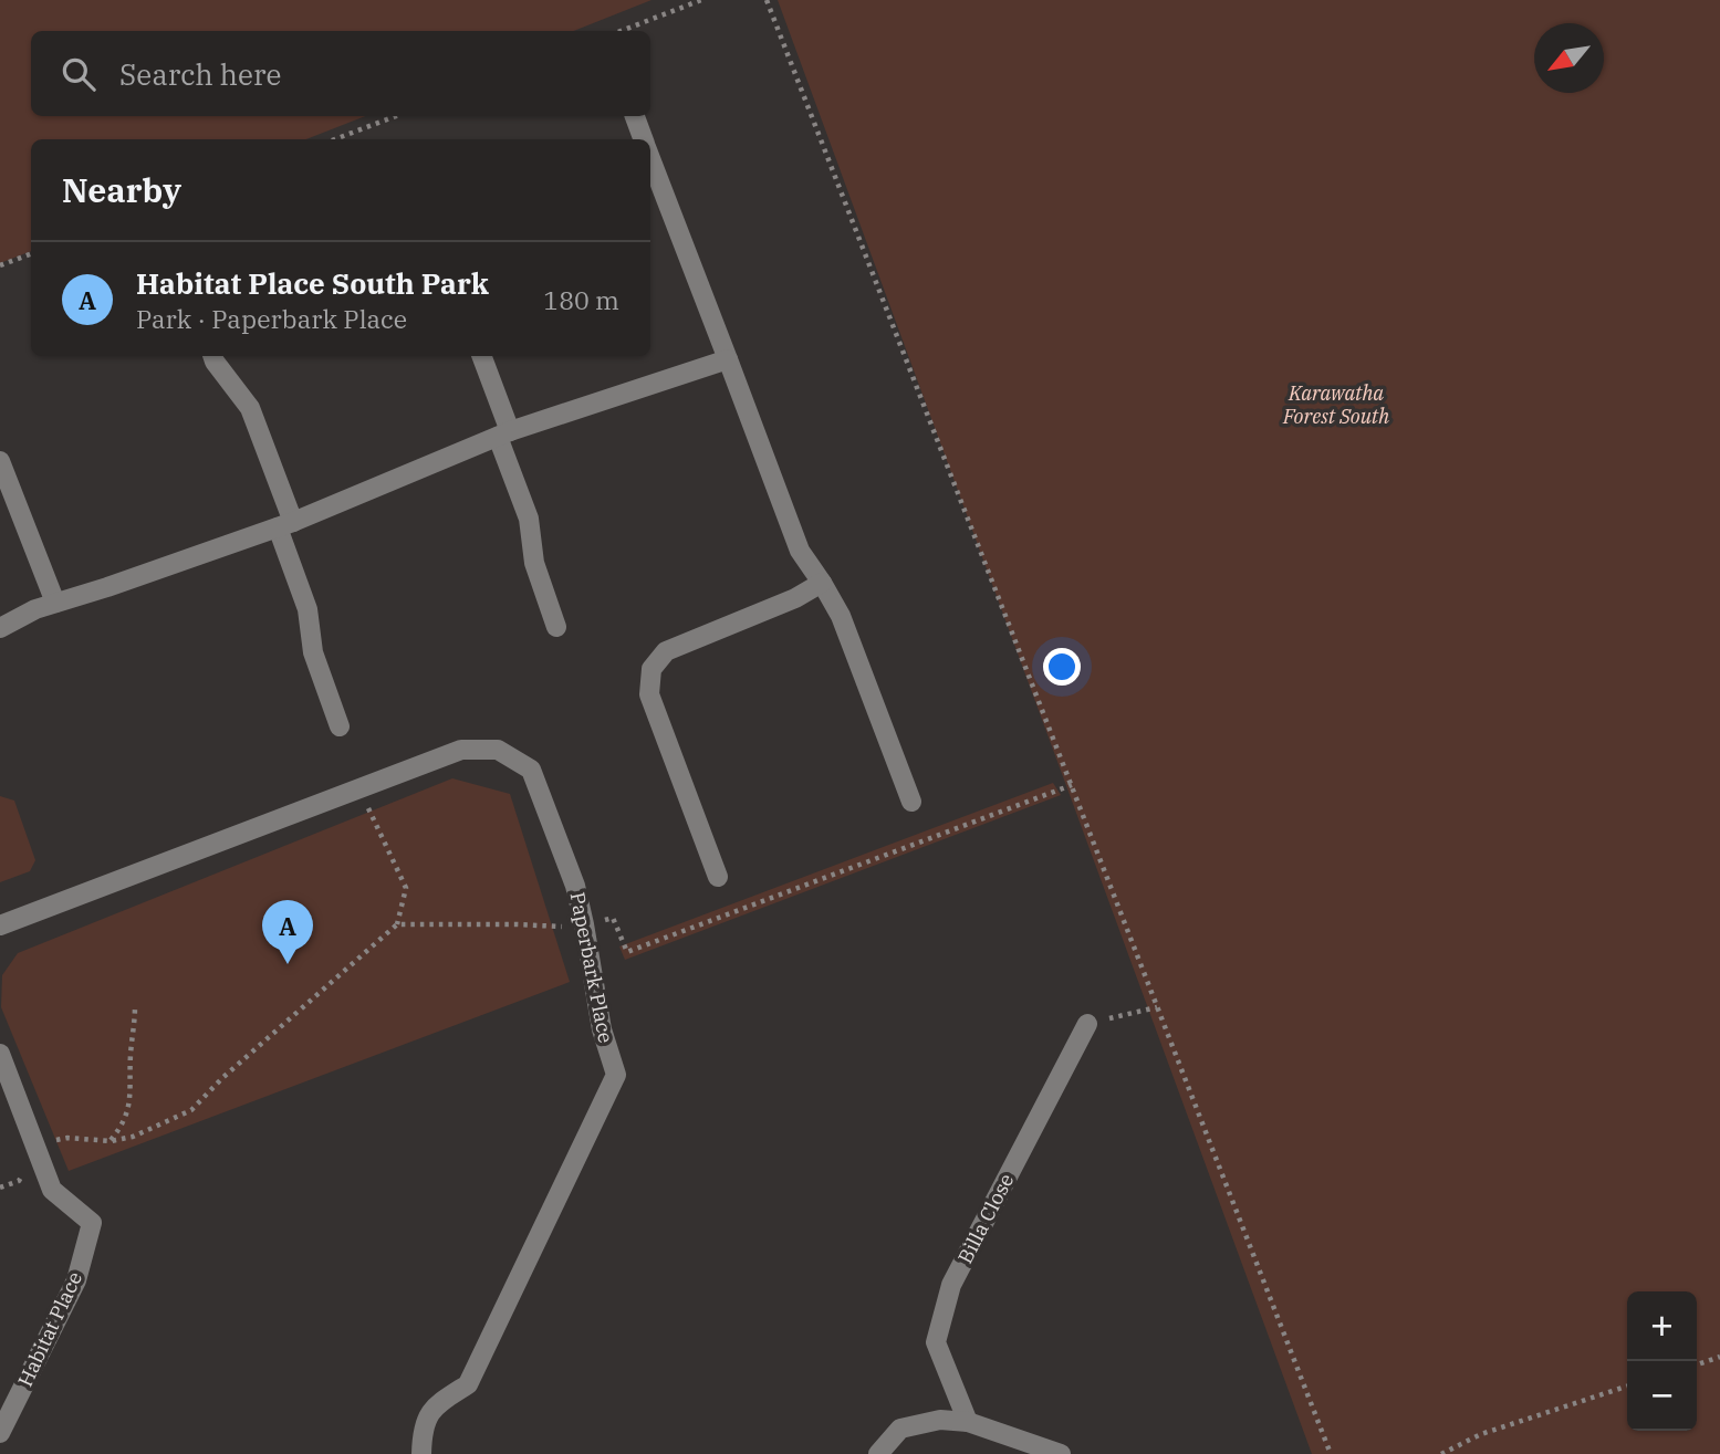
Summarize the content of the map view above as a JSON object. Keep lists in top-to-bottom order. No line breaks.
{"streets":{"street":["Paperbark Place","Billa Close","Habitat Place"]},"parks":["Karawatha Forest South"],"north":"bottom left","page":{"search":"Search here","heading":"Nearby","list":[{"mark":"A","name":"Habitat Place South Park","note":"Park · Paperbark Place","value":"180 m"}],"pins":"A","map_buttons":["+","−"]}}
